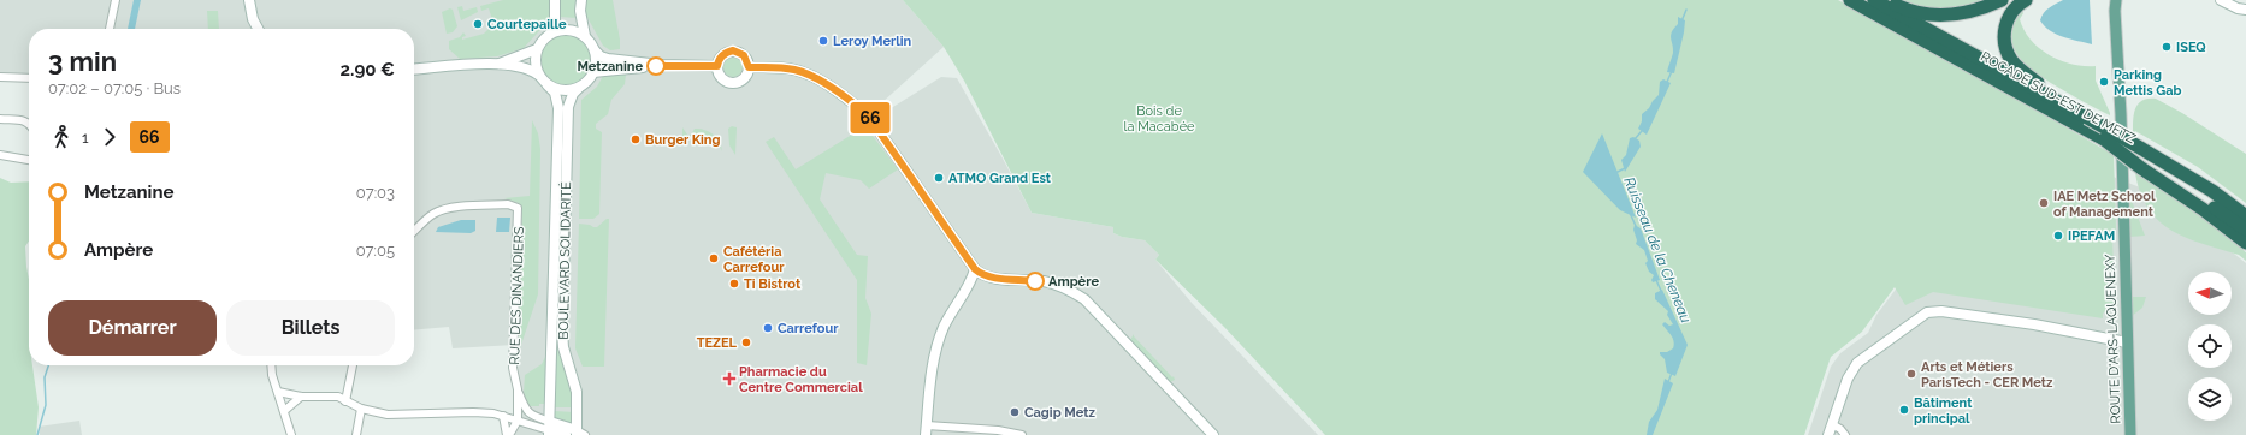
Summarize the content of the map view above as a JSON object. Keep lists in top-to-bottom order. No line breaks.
{"streets":{"highway":["ROCADE SUD-EST DE METZ"],"main road":["ROUTE D'ARS-LAQUENEXY"],"street":["BOULEVARD SOLIDARITÉ","RUE DES DINANDIERS"]},"crossings":[["BOULEVARD SOLIDARITÉ","RUE DES DINANDIERS"]],"water":["Ruisseau de la Cheneau"],"parks":["Bois de la Macabée"],"places":{"other":["Courtepaille","Leroy Merlin","ISEQ","Metzanine","Parking Mettis Gab","Burger King","ATMO Grand Est","IAE Metz School of Management","IPEFAM","Cafétéria Carrefour","Ampère","Ti Bistrot","Carrefour","TEZEL","Arts et Métiers ParisTech - CER Metz","Bâtiment principal","Cagip Metz"],"health":["Pharmacie du Centre Commercial"]},"lines":["bus line 66"],"north":"left","page":{"on_map":"66","heading":["3 min","07:02 – 07:05 · Bus","2.90 €"],"legs":["1","66"],"list":[{"name":"Metzanine","value":"07:03"},{"name":"Ampère","value":"07:05"}],"buttons":["Démarrer","Billets"]}}
